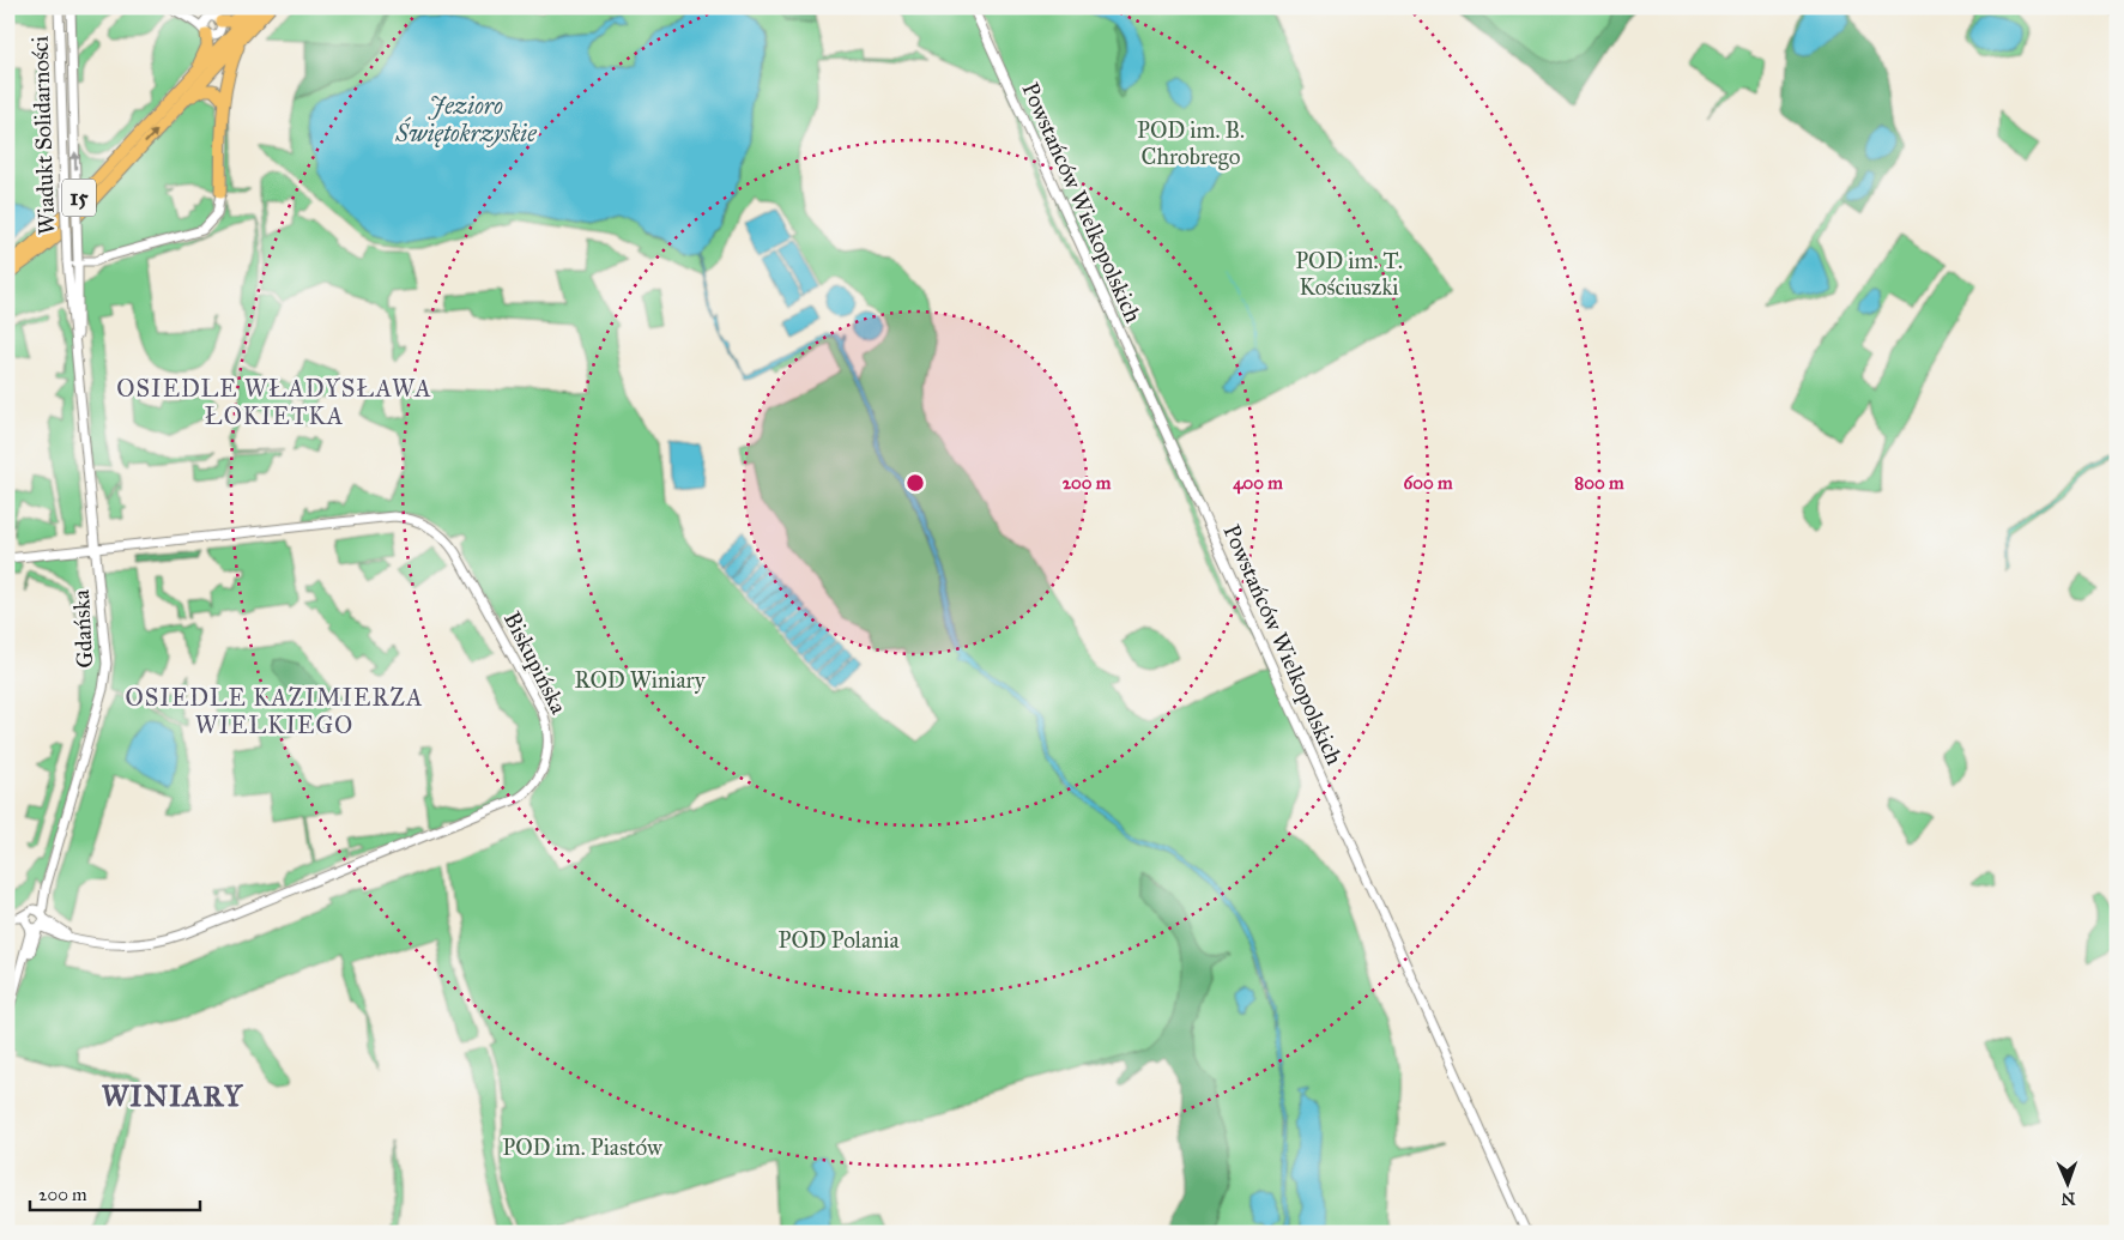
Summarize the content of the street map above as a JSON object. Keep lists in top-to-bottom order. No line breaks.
{"streets":{"main road":["15"],"street":["Wiadukt Solidarności","Powstańców Wielkopolskich","Gdańska","Biskupińska"]},"crossings":[["Wiadukt Solidarności","Gdańska"],["Gdańska","Biskupińska"]],"districts":["OSIEDLE WŁADYSŁAWA ŁOKIETKA","OSIEDLE KAZIMIERZA WIELKIEGO","WINIARY"],"water":["Jezioro Świętokrzyskie"],"parks":["POD im. B. Chrobrego","POD im. T. Kościuszki","ROD Winiary","POD Polania","POD im. Piastów"],"scale_bar":"200 m","north":"bottom","rings":["200 m","400 m","600 m","800 m"]}
